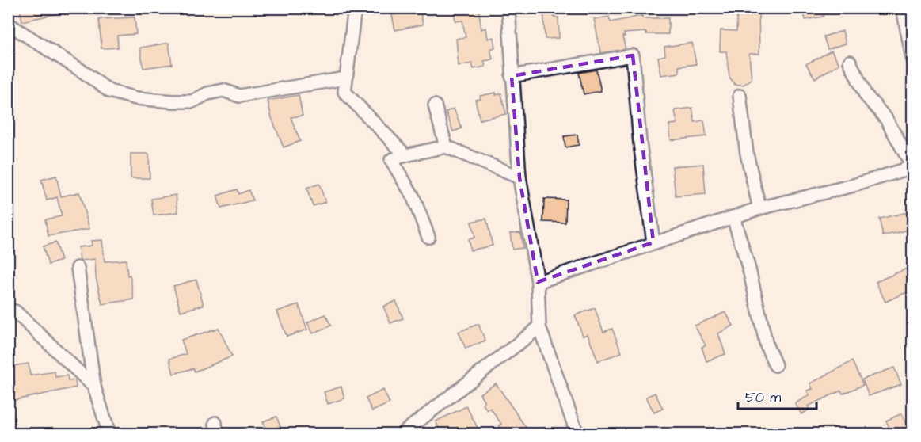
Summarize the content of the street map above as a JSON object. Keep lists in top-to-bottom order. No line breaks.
{"scale_bar":"50 m"}
